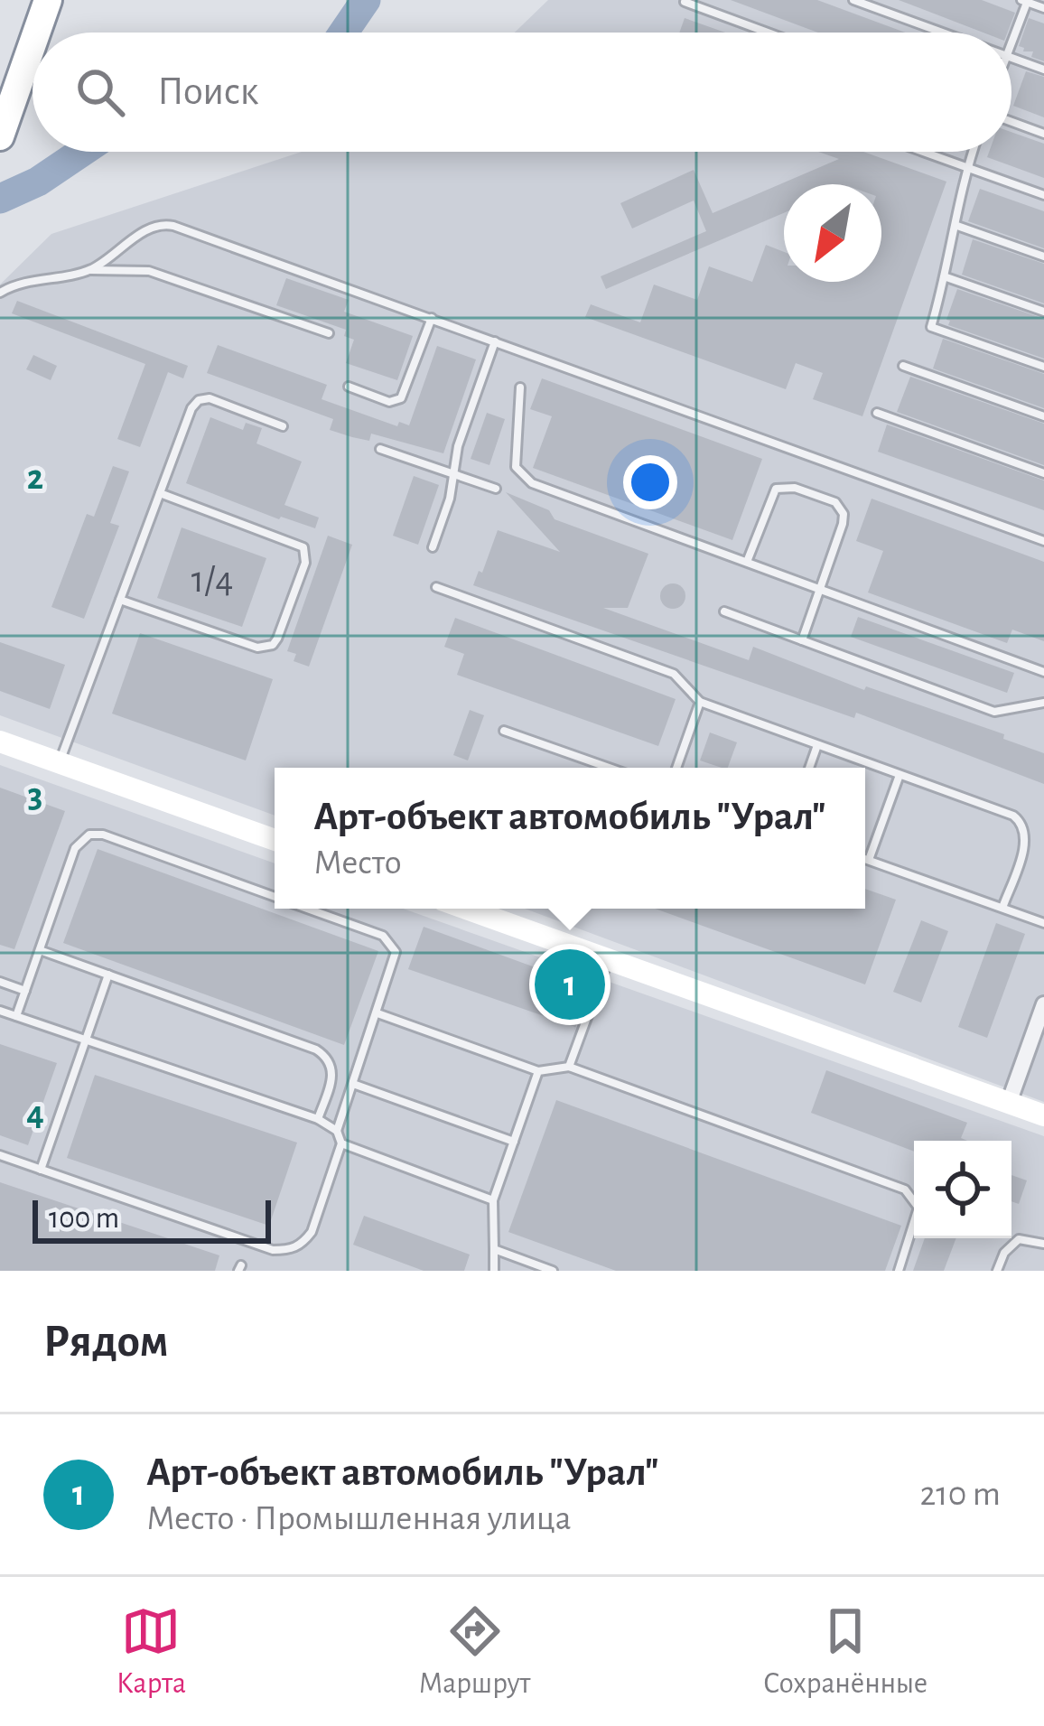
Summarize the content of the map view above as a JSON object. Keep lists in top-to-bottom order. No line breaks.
{"house_numbers":["1/4"],"scale_bar":"100 m","north":"bottom left","page":{"search":"Поиск","popup":["Арт-объект автомобиль \"Урал\"","Место"],"pins":"1","scale":"100 m","heading":"Рядом","list":[{"mark":"1","name":"Арт-объект автомобиль \"Урал\"","note":"Место · Промышленная улица","value":"210 m"}],"nav":["Карта","Маршрут","Сохранённые"]},"grid":{"rows":["2","3","4"]}}
